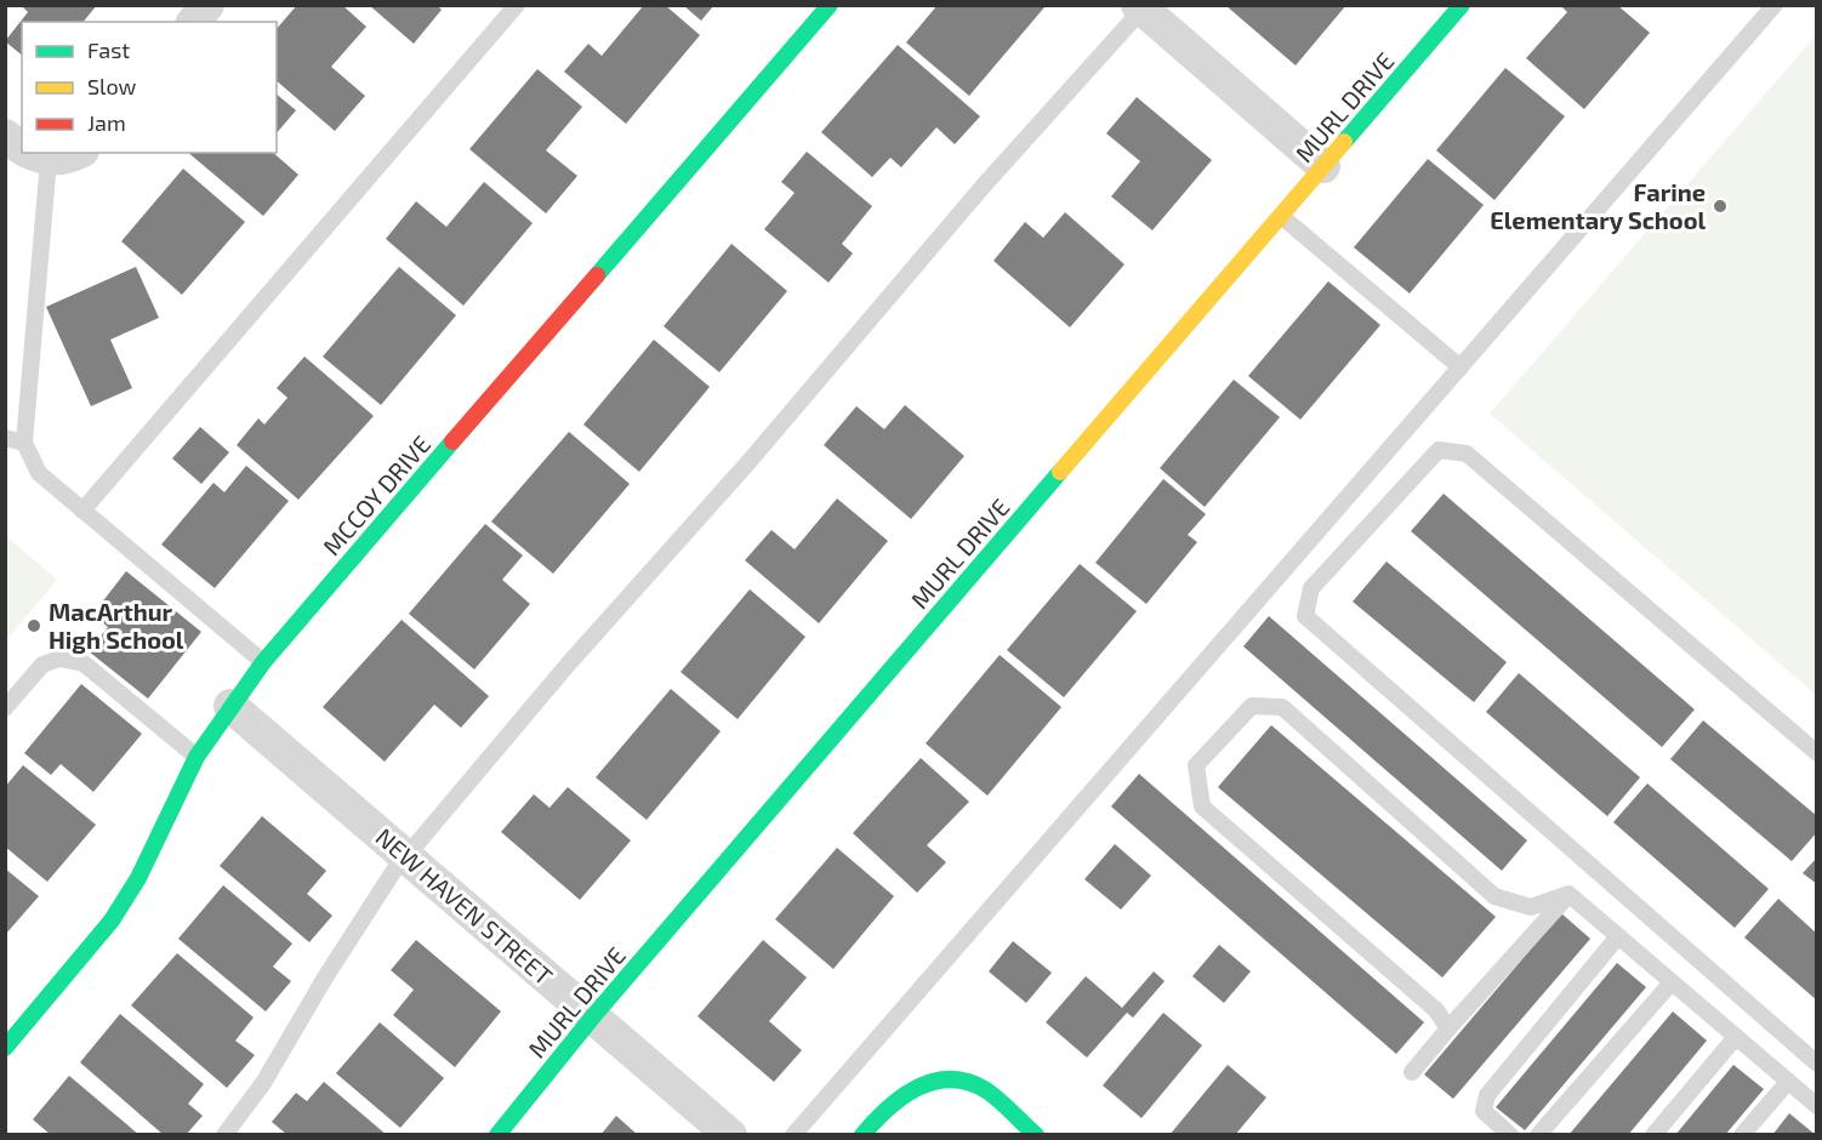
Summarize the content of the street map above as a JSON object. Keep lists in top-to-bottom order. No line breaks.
{"streets":{"street":["MURL DRIVE","MCCOY DRIVE","NEW HAVEN STREET"]},"crossings":[["MURL DRIVE","NEW HAVEN STREET"],["MCCOY DRIVE","NEW HAVEN STREET"]],"places":["Farine Elementary School","MacArthur High School"],"legend":["Fast","Slow","Jam"]}
